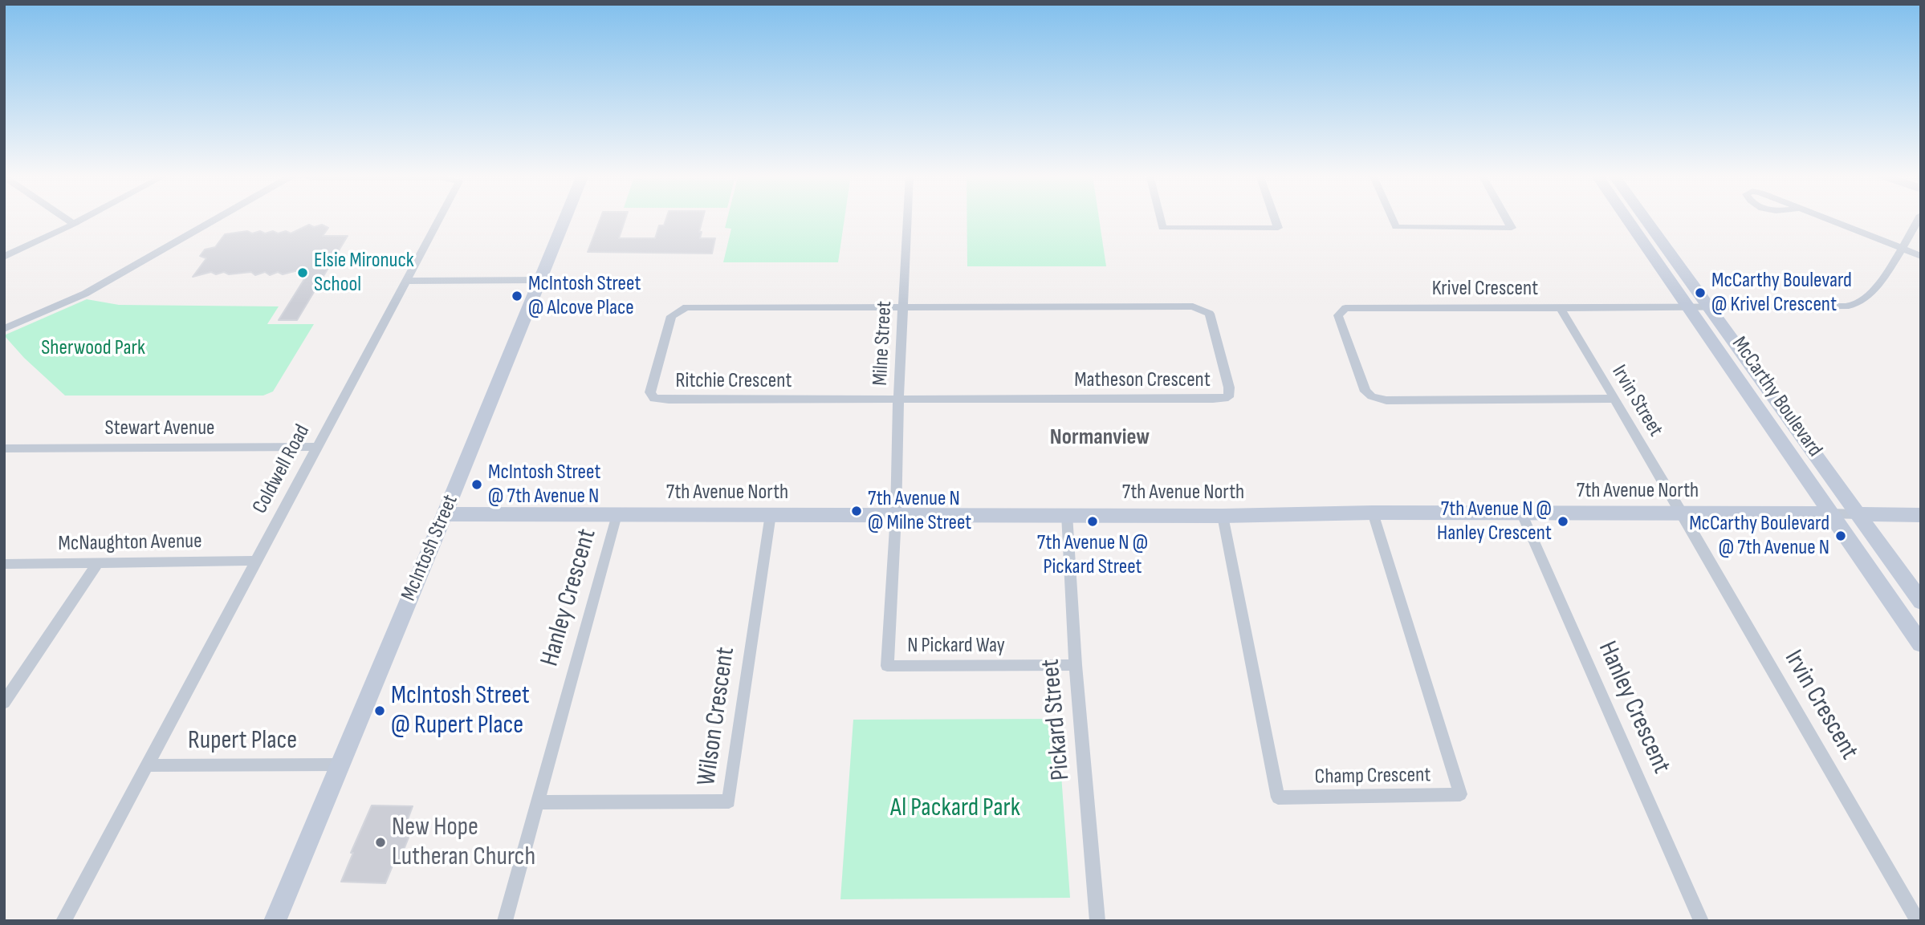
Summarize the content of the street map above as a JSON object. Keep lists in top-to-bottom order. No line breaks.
{"streets":{"street":["Krivel Crescent","Milne Street","Matheson Crescent","Ritchie Crescent","McCarthy Boulevard","Irvin Street","Stewart Avenue","Coldwell Road","7th Avenue North","McNaughton Avenue","McIntosh Street","Hanley Crescent","N Pickard Way","Irvin Crescent","Wilson Crescent","Pickard Street","Rupert Place","Champ Crescent"]},"crossings":[["Krivel Crescent","McCarthy Boulevard"],["Krivel Crescent","Irvin Street"],["Milne Street","Matheson Crescent"],["Milne Street","Ritchie Crescent"],["Milne Street","7th Avenue North"],["Milne Street","N Pickard Way"],["Matheson Crescent","Ritchie Crescent"],["McCarthy Boulevard","7th Avenue North"],["Irvin Street","7th Avenue North"],["Irvin Street","Irvin Crescent"],["Stewart Avenue","Coldwell Road"],["Coldwell Road","McNaughton Avenue"],["Coldwell Road","Rupert Place"],["7th Avenue North","McIntosh Street"],["7th Avenue North","Hanley Crescent"],["7th Avenue North","N Pickard Way"],["7th Avenue North","Irvin Crescent"],["7th Avenue North","Wilson Crescent"],["7th Avenue North","Pickard Street"],["7th Avenue North","Champ Crescent"],["McIntosh Street","Rupert Place"],["Hanley Crescent","Wilson Crescent"],["N Pickard Way","Pickard Street"]],"districts":["Normanview"],"parks":["Sherwood Park","Al Packard Park"],"places":["Elsie Mironuck School","McCarthy Boulevard @ Krivel Crescent","McIntosh Street @ Alcove Place","McIntosh Street @ 7th Avenue N","7th Avenue N @ Milne Street","7th Avenue N @ Pickard Street","7th Avenue N @ Hanley Crescent","McCarthy Boulevard @ 7th Avenue N","McIntosh Street @ Rupert Place","New Hope Lutheran Church"]}
